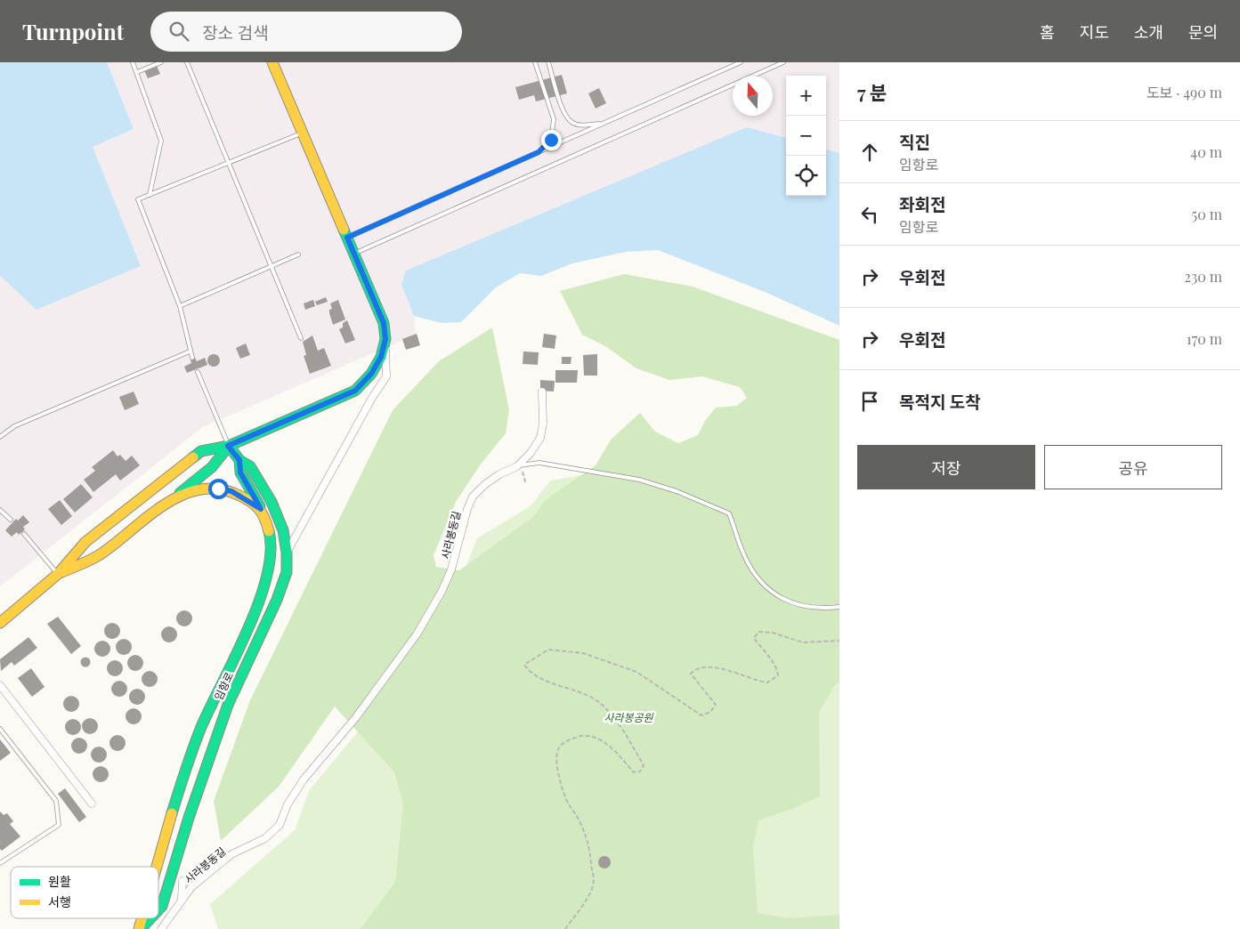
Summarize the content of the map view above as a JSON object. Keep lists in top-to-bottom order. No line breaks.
{"streets":{"main road":["임항로"],"street":["사라봉동길"]},"parks":["사라봉공원"],"legend":["원활","서행"],"north":"top","page":{"header":"Turnpoint","search":"장소 검색","nav":["홈","지도","소개","문의"],"heading":["7 분","도보 · 490 m"],"map_buttons":["+","−"],"list":[["직진","임항로","40 m"],["좌회전","임항로","50 m"],["우회전","230 m"],["우회전","170 m"],"목적지 도착"],"buttons":["저장","공유"]}}
